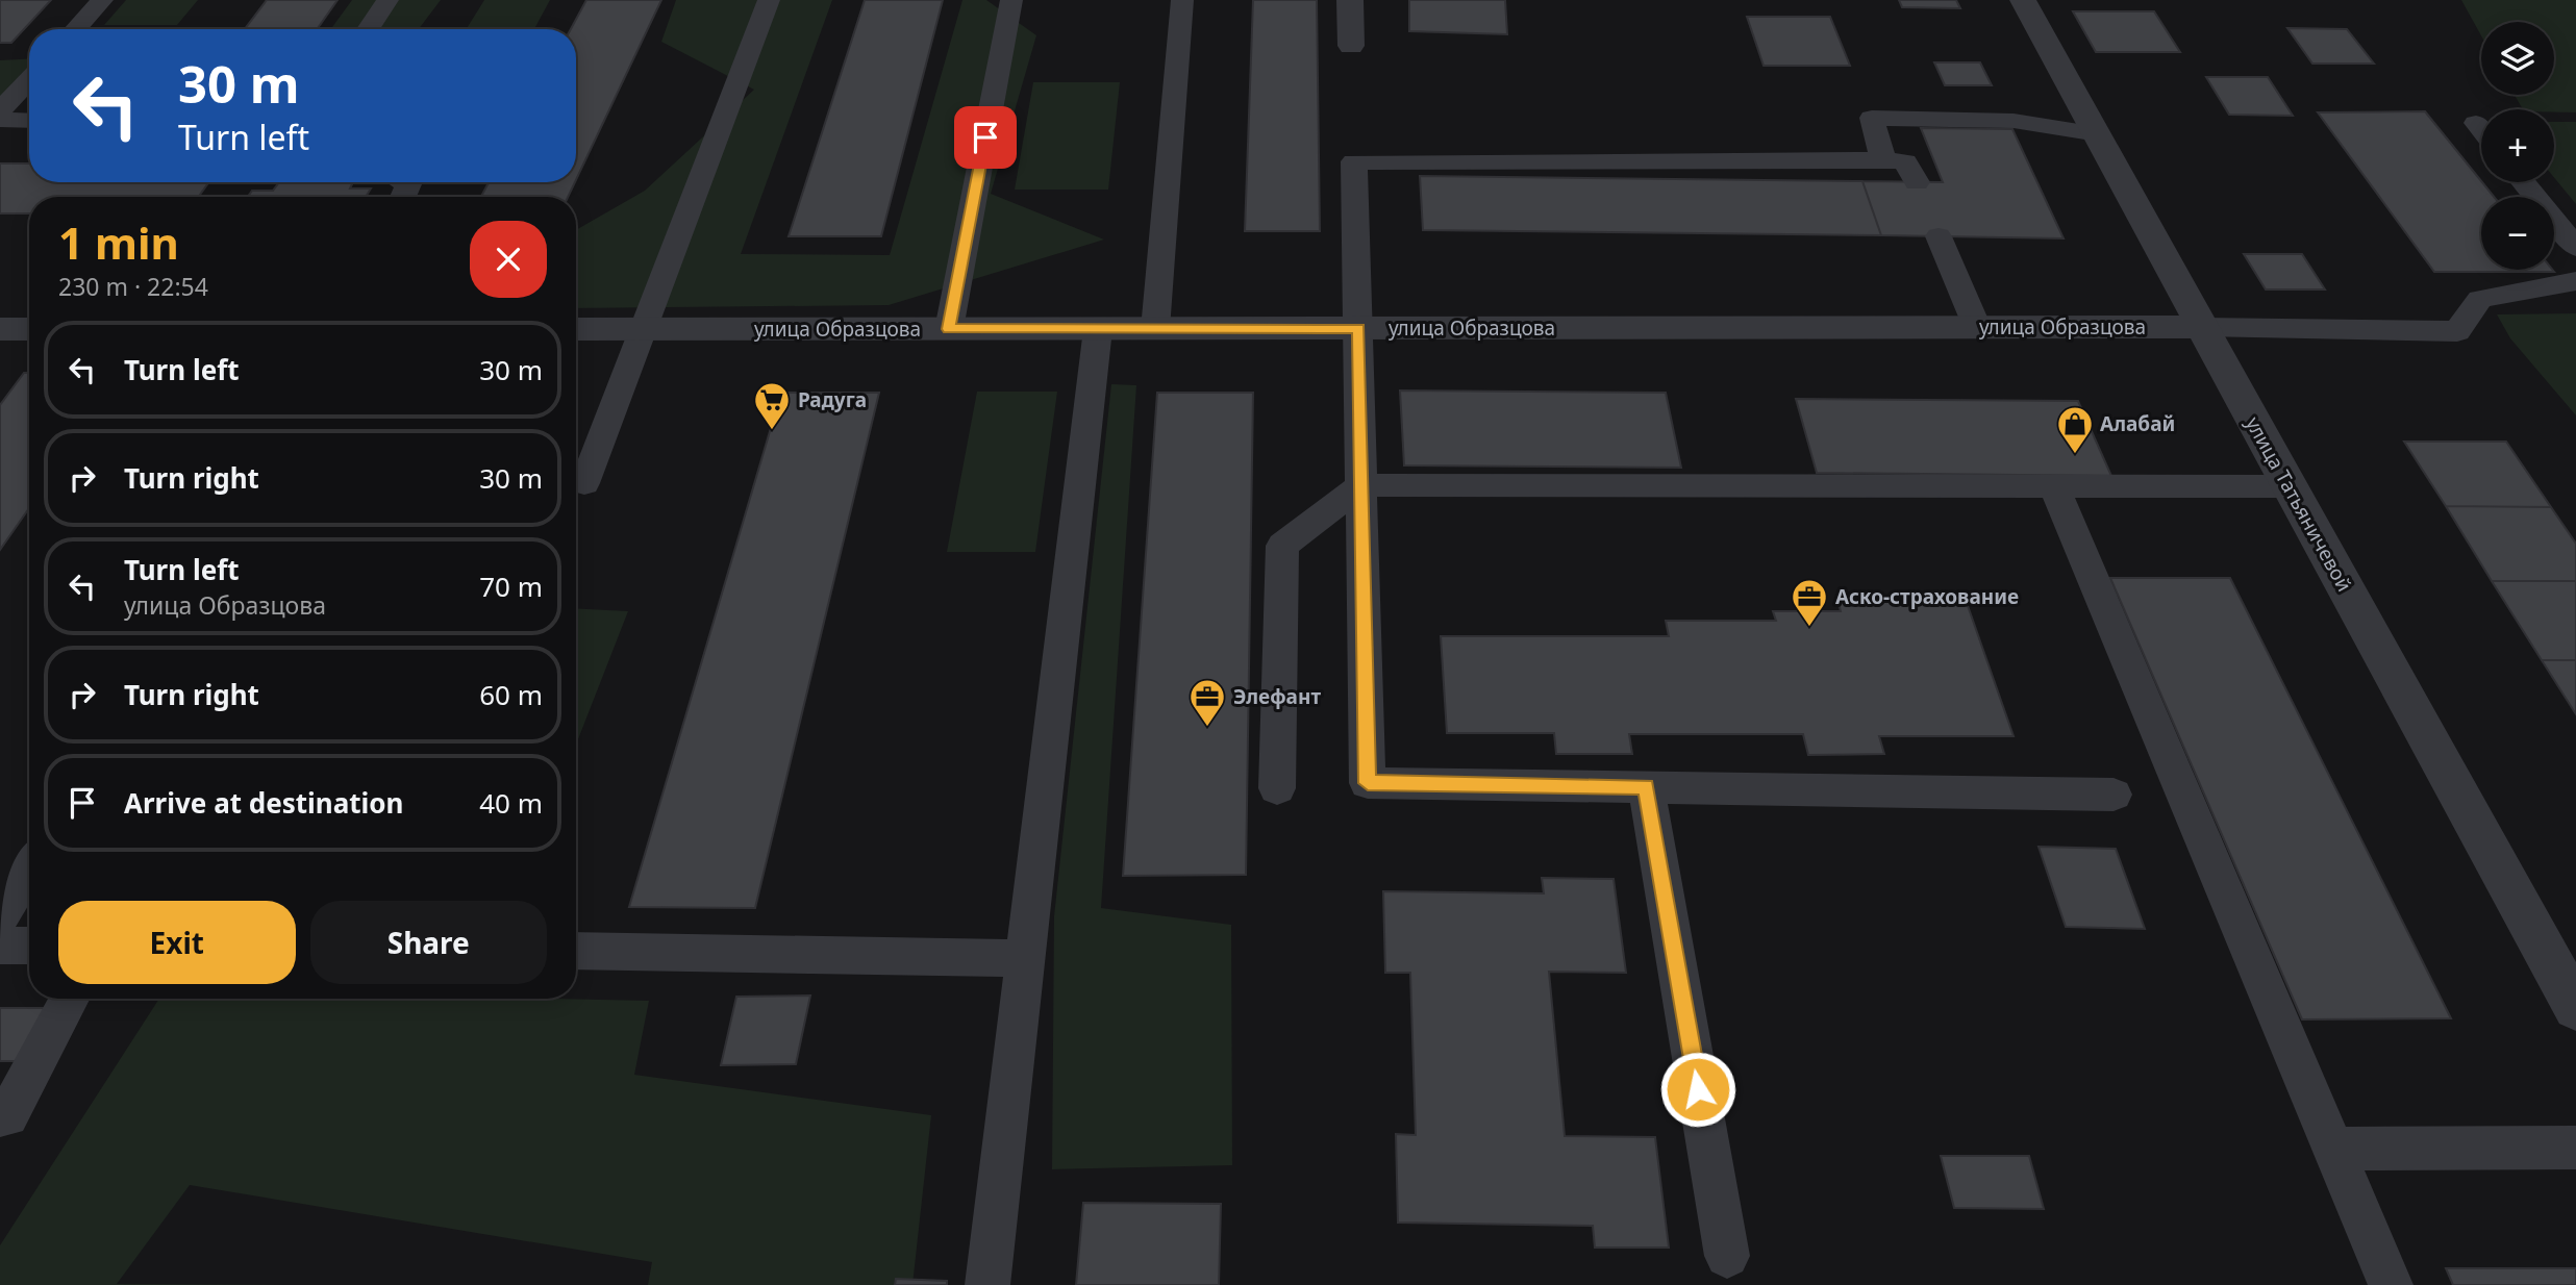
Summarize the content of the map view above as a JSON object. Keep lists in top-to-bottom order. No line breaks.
{"streets":{"street":["улица Образцова","улица Татьяничевой"]},"crossings":[["улица Образцова","улица Татьяничевой"]],"places":{"supermarket":["Радуга"],"shop":["Алабай"],"office":["Аско-страхование","Элефант"]},"page":{"map_buttons":["+","−"],"turn":["30 m","Turn left"],"heading":["1 min","230 m · 22:54"],"list":[{"name":"Turn left","value":"30 m"},{"name":"Turn right","value":"30 m"},{"name":"Turn left","note":"улица Образцова","value":"70 m"},{"name":"Turn right","value":"60 m"},{"name":"Arrive at destination","value":"40 m"}],"buttons":["Exit","Share"]}}
